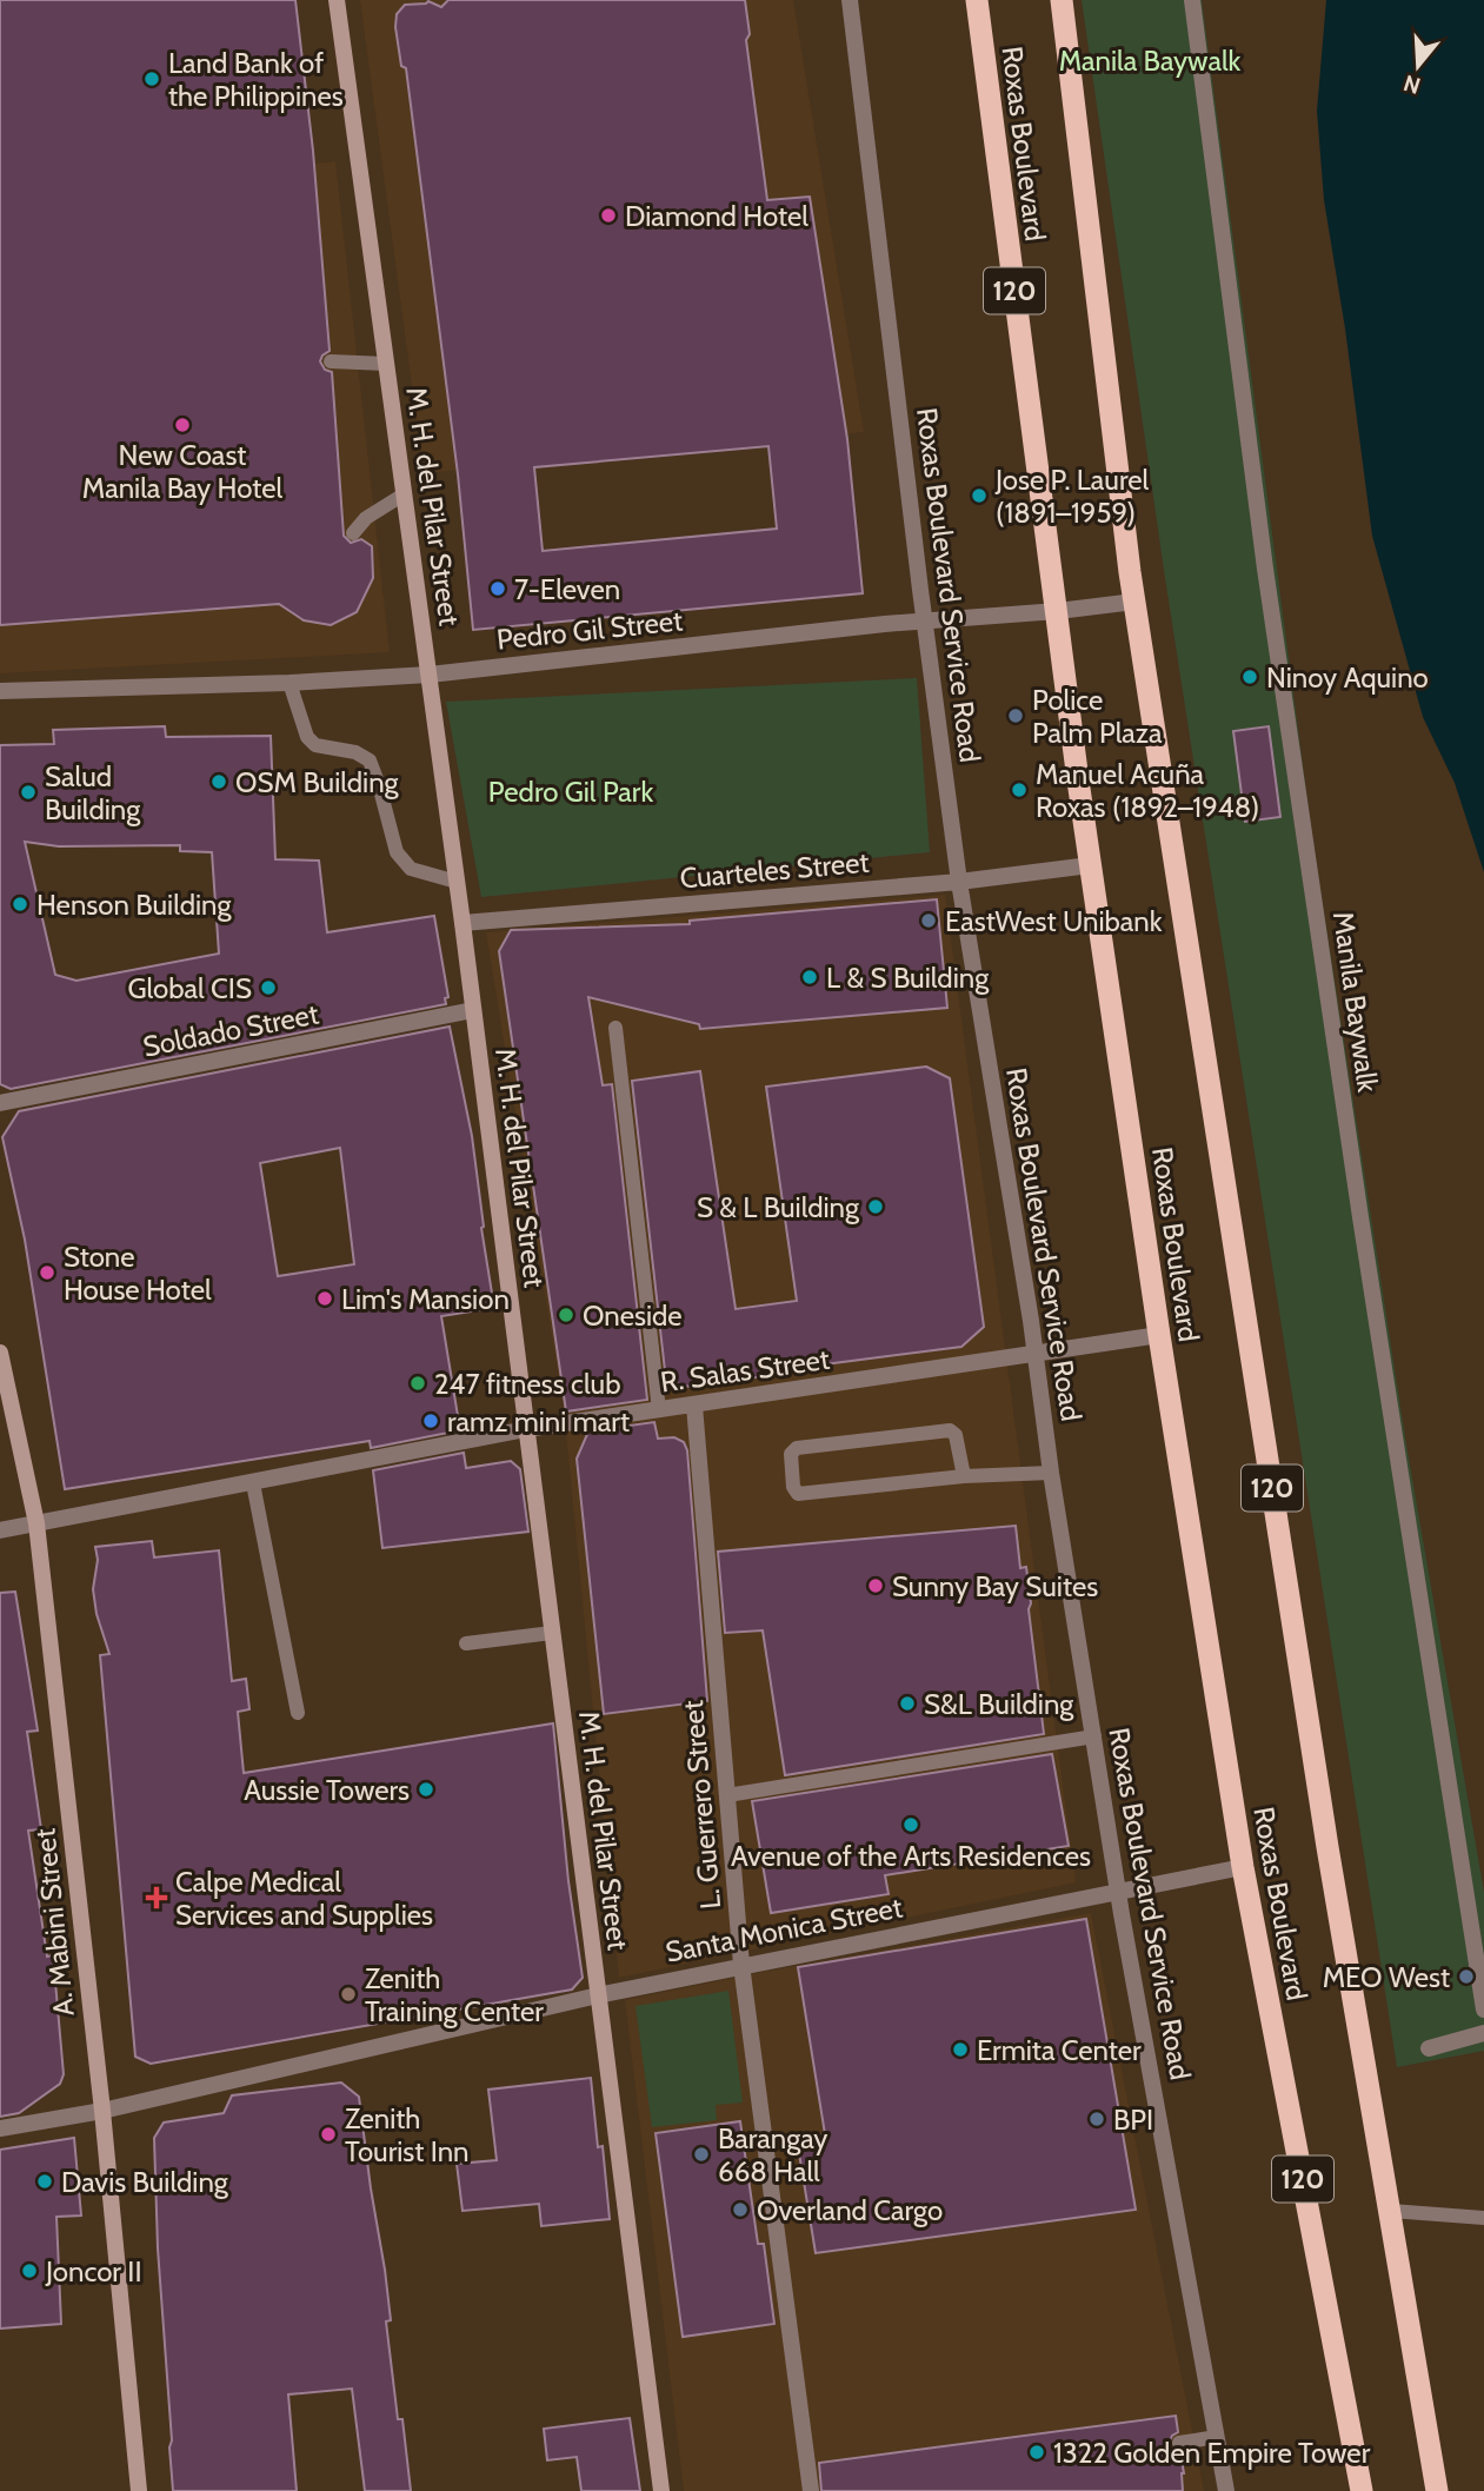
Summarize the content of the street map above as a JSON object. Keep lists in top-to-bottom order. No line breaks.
{"streets":{"highway":["Roxas Boulevard","120"],"main road":["M. H. del Pilar Street","A. Mabini Street"],"street":["Roxas Boulevard Service Road","Pedro Gil Street","Cuarteles Street","Manila Baywalk","Soldado Street","R. Salas Street","L. Guerrero Street","Santa Monica Street"]},"crossings":[["Roxas Boulevard","Pedro Gil Street"],["Roxas Boulevard","Cuarteles Street"],["Roxas Boulevard","R. Salas Street"],["Roxas Boulevard","Santa Monica Street"],["M. H. del Pilar Street","Pedro Gil Street"],["M. H. del Pilar Street","Cuarteles Street"],["M. H. del Pilar Street","Soldado Street"],["M. H. del Pilar Street","R. Salas Street"],["M. H. del Pilar Street","Santa Monica Street"],["Roxas Boulevard Service Road","Pedro Gil Street"],["Roxas Boulevard Service Road","Cuarteles Street"],["Roxas Boulevard Service Road","R. Salas Street"],["Roxas Boulevard Service Road","Santa Monica Street"],["R. Salas Street","L. Guerrero Street"],["R. Salas Street","A. Mabini Street"],["L. Guerrero Street","Santa Monica Street"],["A. Mabini Street","Santa Monica Street"]],"parks":["Manila Baywalk","Pedro Gil Park"],"places":{"other":["Land Bank of the Philippines","Diamond Hotel","New Coast Manila Bay Hotel","Jose P. Laurel (1891–1959)","7-Eleven","Ninoy Aquino","Police Palm Plaza","OSM Building","Manuel Acuña Roxas (1892–1948)","Salud Building","Henson Building","EastWest Unibank","L & S Building","Global CIS","S & L Building","Stone House Hotel","Lim's Mansion","Oneside","247 fitness club","ramz mini mart","Sunny Bay Suites","S&L Building","Aussie Towers","Avenue of the Arts Residences","MEO West","Zenith Training Center","Ermita Center","BPI","Zenith Tourist Inn","Barangay 668 Hall","Davis Building","Overland Cargo","Joncor II","1322 Golden Empire Tower"],"health":["Calpe Medical Services and Supplies"]},"north":"bottom"}
